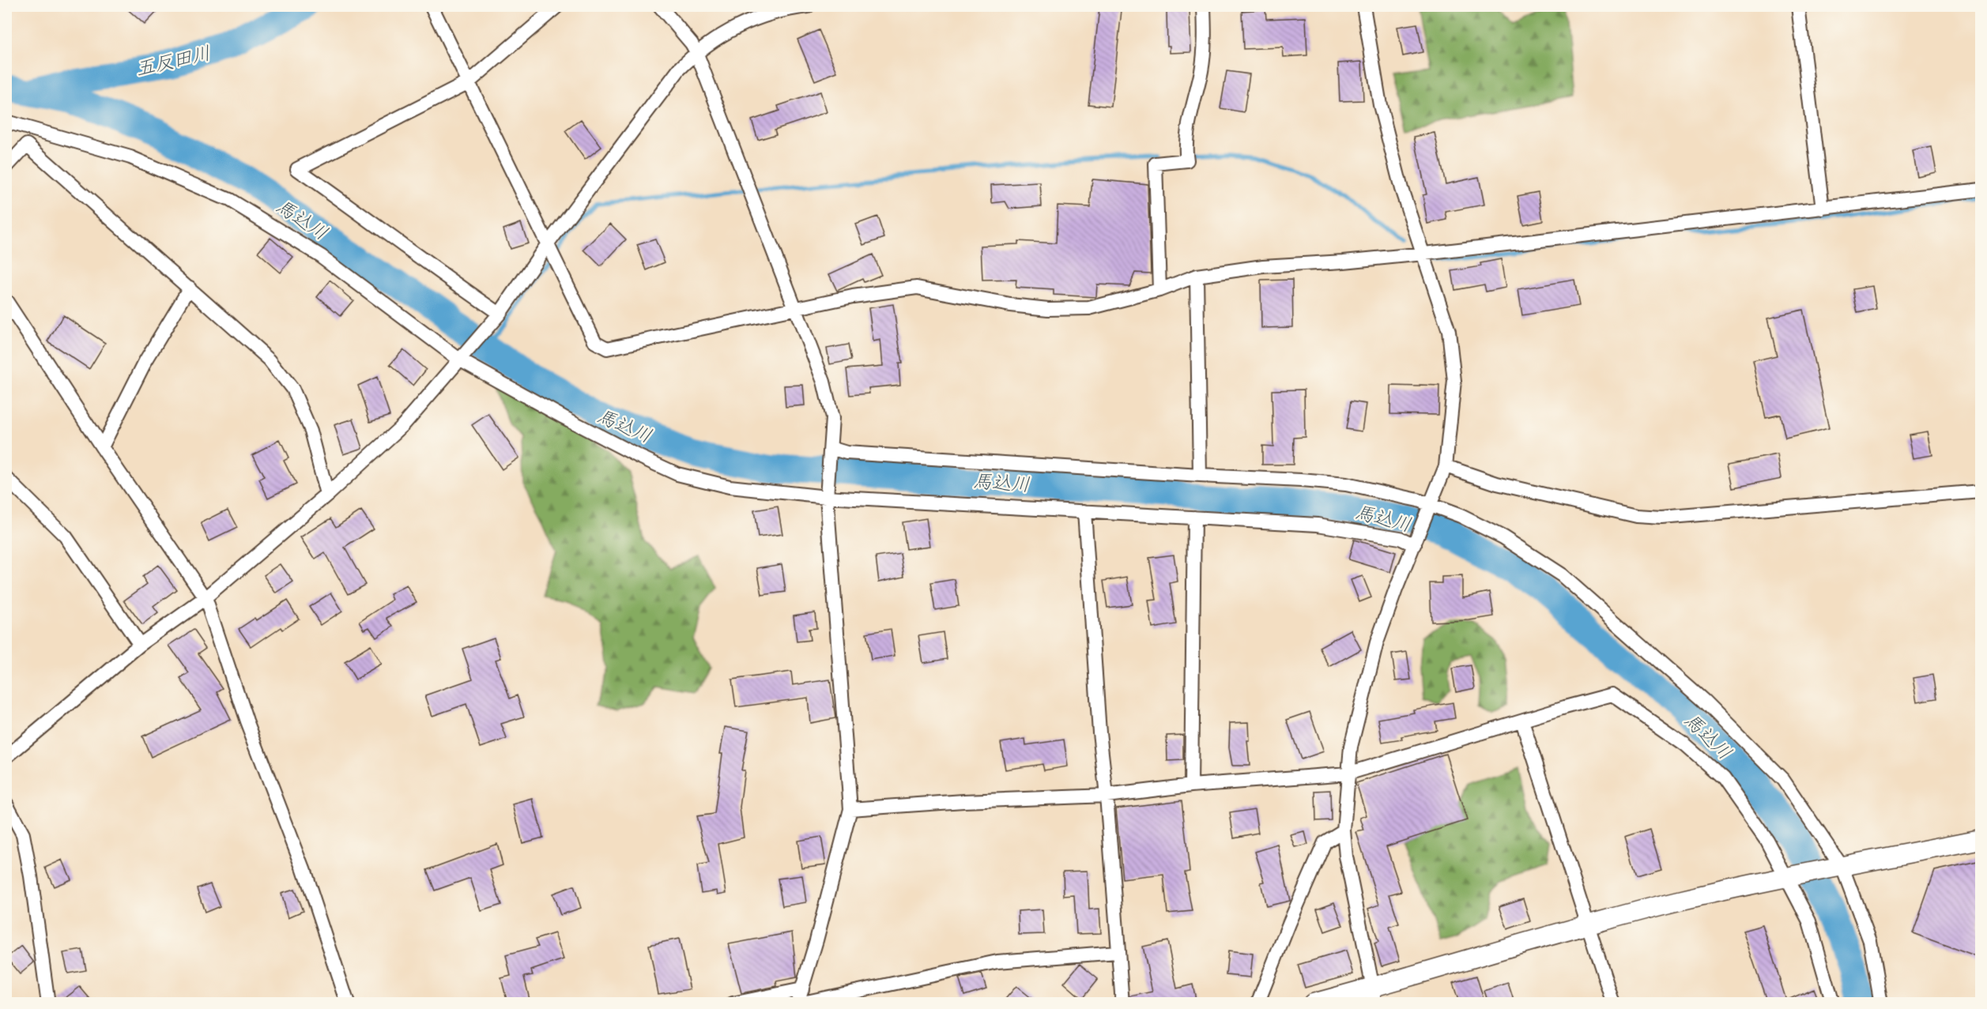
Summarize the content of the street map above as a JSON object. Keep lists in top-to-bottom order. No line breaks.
{"water":["五反田川","馬込川"]}
